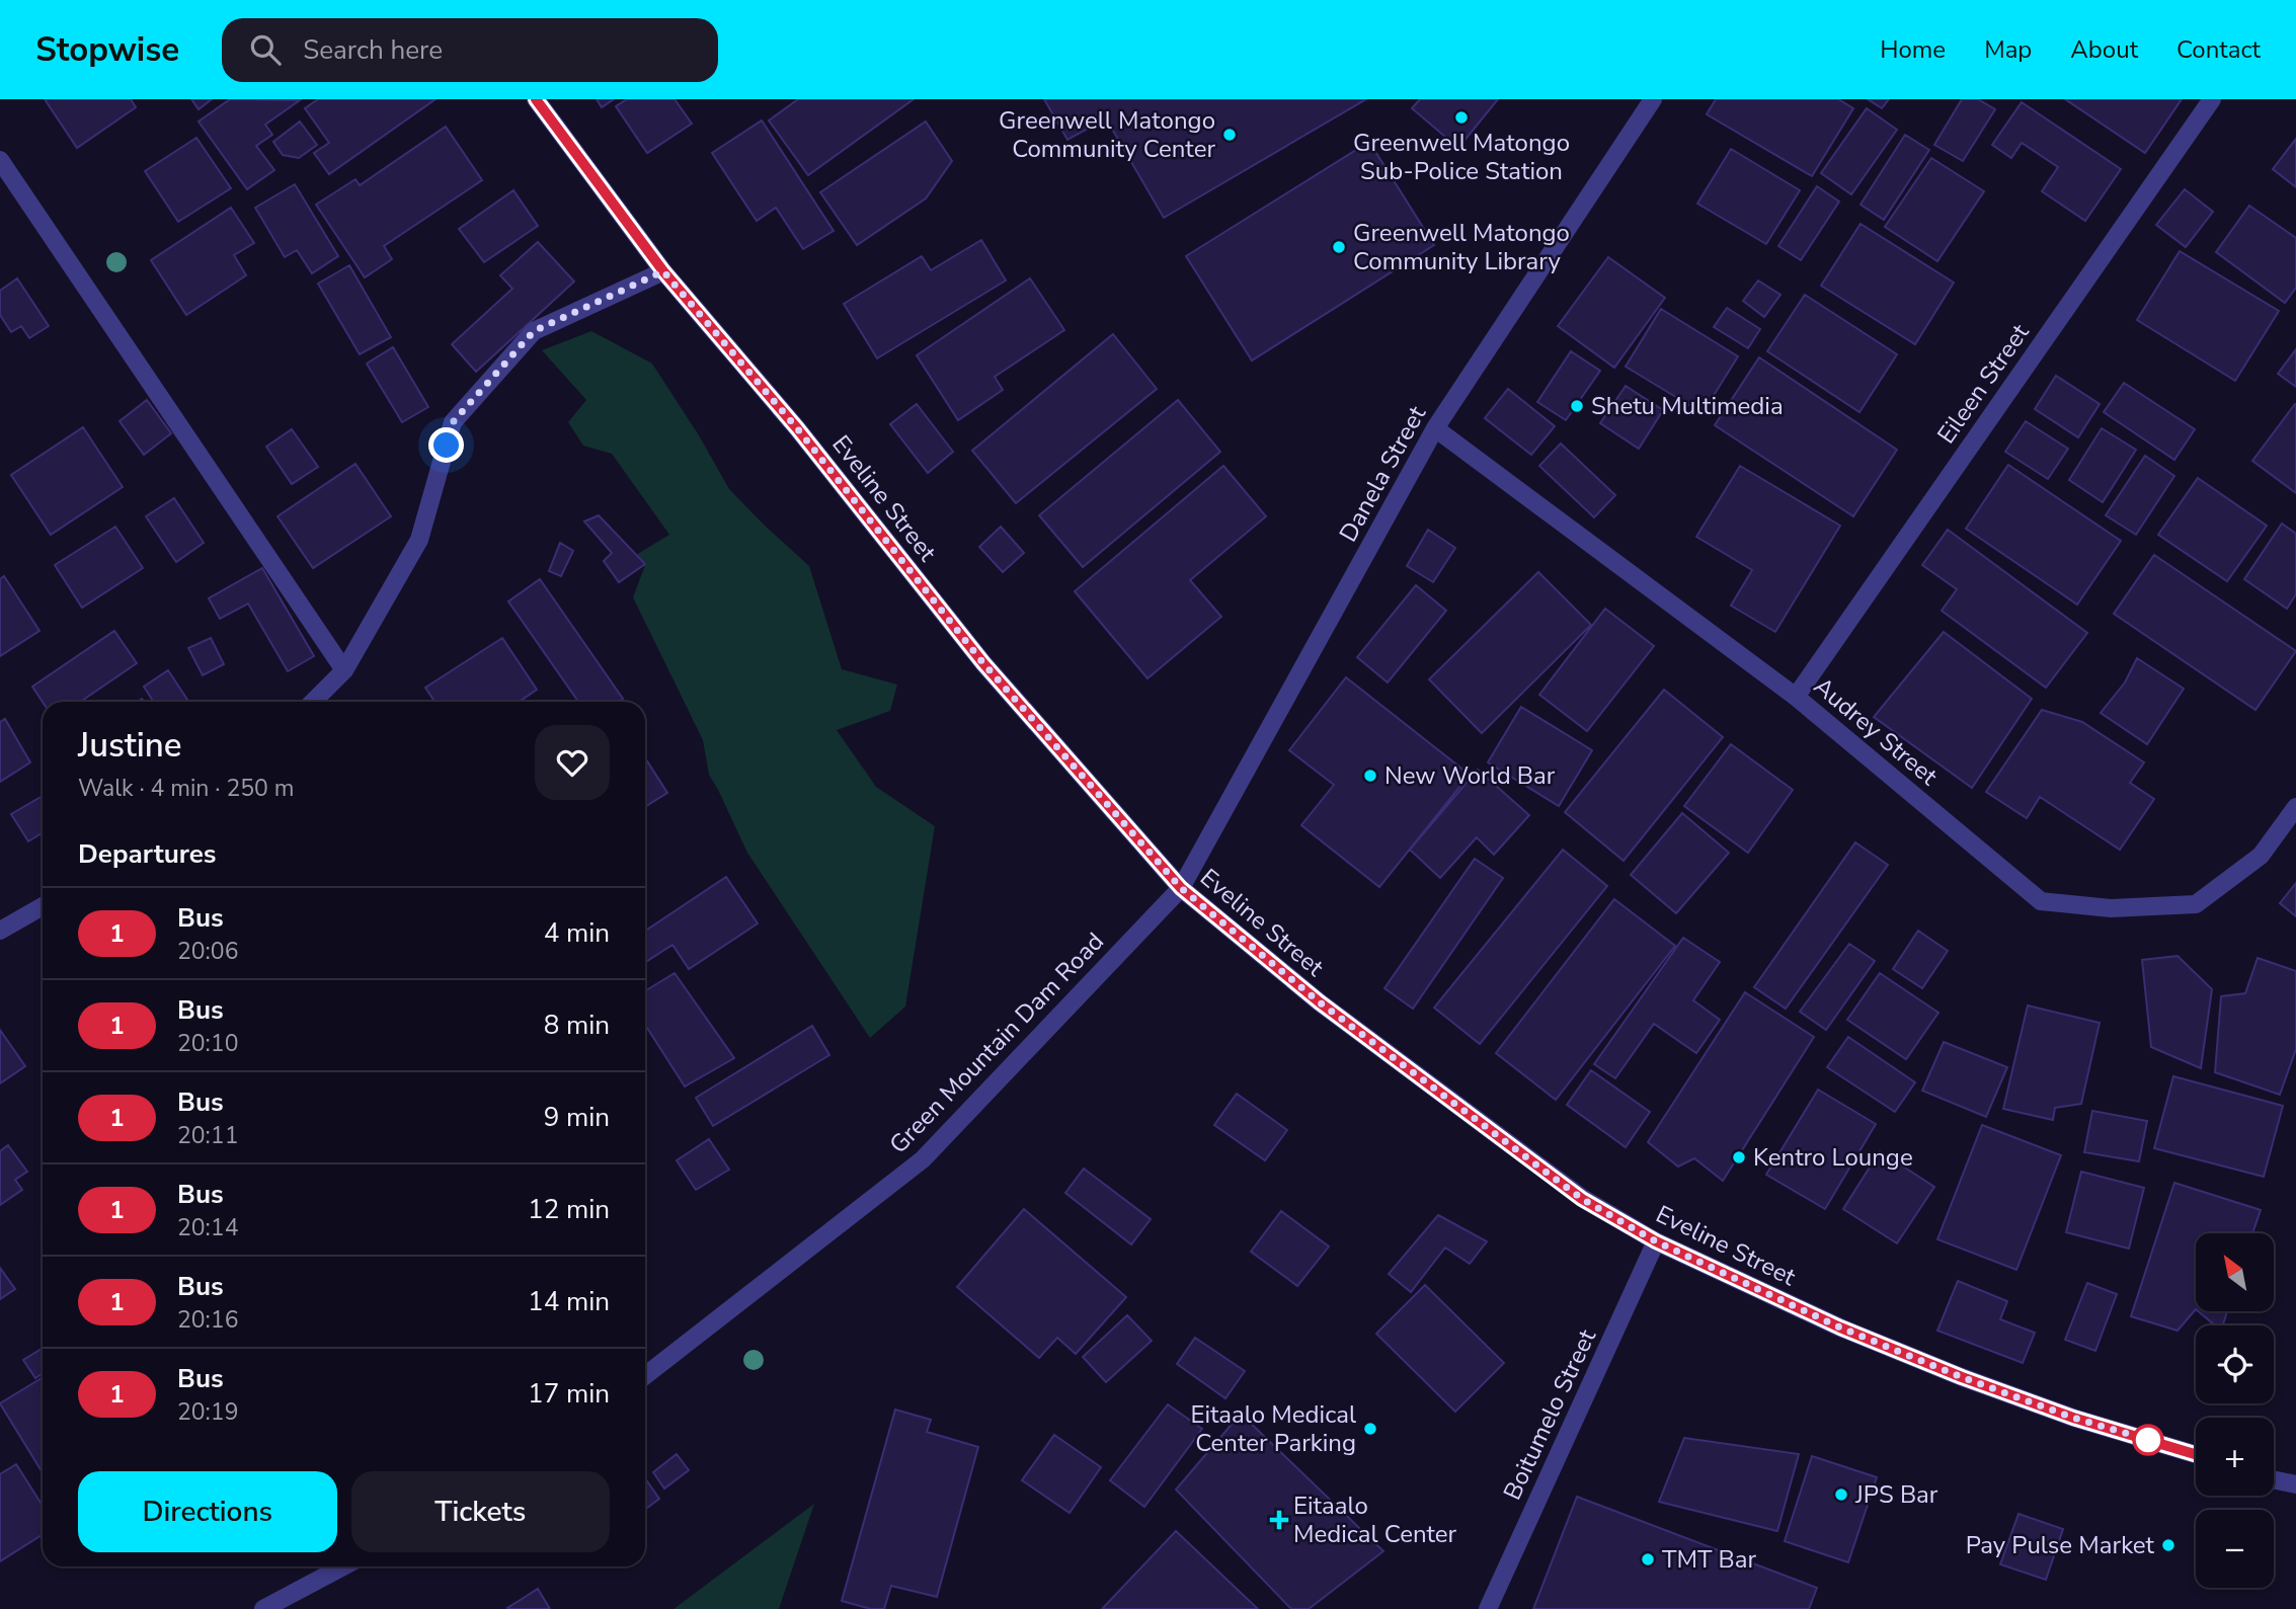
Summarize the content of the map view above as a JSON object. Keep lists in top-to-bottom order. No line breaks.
{"streets":{"street":["Eileen Street","Danela Street","Eveline Street","Audrey Street","Green Mountain Dam Road","Boitumelo Street"]},"crossings":[["Eileen Street","Audrey Street"],["Danela Street","Eveline Street"],["Danela Street","Audrey Street"],["Danela Street","Green Mountain Dam Road"],["Eveline Street","Green Mountain Dam Road"],["Eveline Street","Boitumelo Street"]],"places":{"other":["Greenwell Matongo Sub-Police Station","Greenwell Matongo Community Center","Greenwell Matongo Community Library","Shetu Multimedia","New World Bar","Kentro Lounge","Eitaalo Medical Center Parking","JPS Bar","Pay Pulse Market","TMT Bar"],"health":["Eitaalo Medical Center"]},"lines":["bus line 1"],"north":"top left","page":{"header":"Stopwise","search":"Search here","nav":["Home","Map","About","Contact"],"heading":[["Justine","Walk · 4 min · 250 m"],"Departures"],"list":[{"mark":"1","name":"Bus","note":"20:06","value":"4 min"},{"mark":"1","name":"Bus","note":"20:10","value":"8 min"},{"mark":"1","name":"Bus","note":"20:11","value":"9 min"},{"mark":"1","name":"Bus","note":"20:14","value":"12 min"},{"mark":"1","name":"Bus","note":"20:16","value":"14 min"},{"mark":"1","name":"Bus","note":"20:19","value":"17 min"}],"map_buttons":["+","−"],"buttons":["Directions","Tickets"]}}
